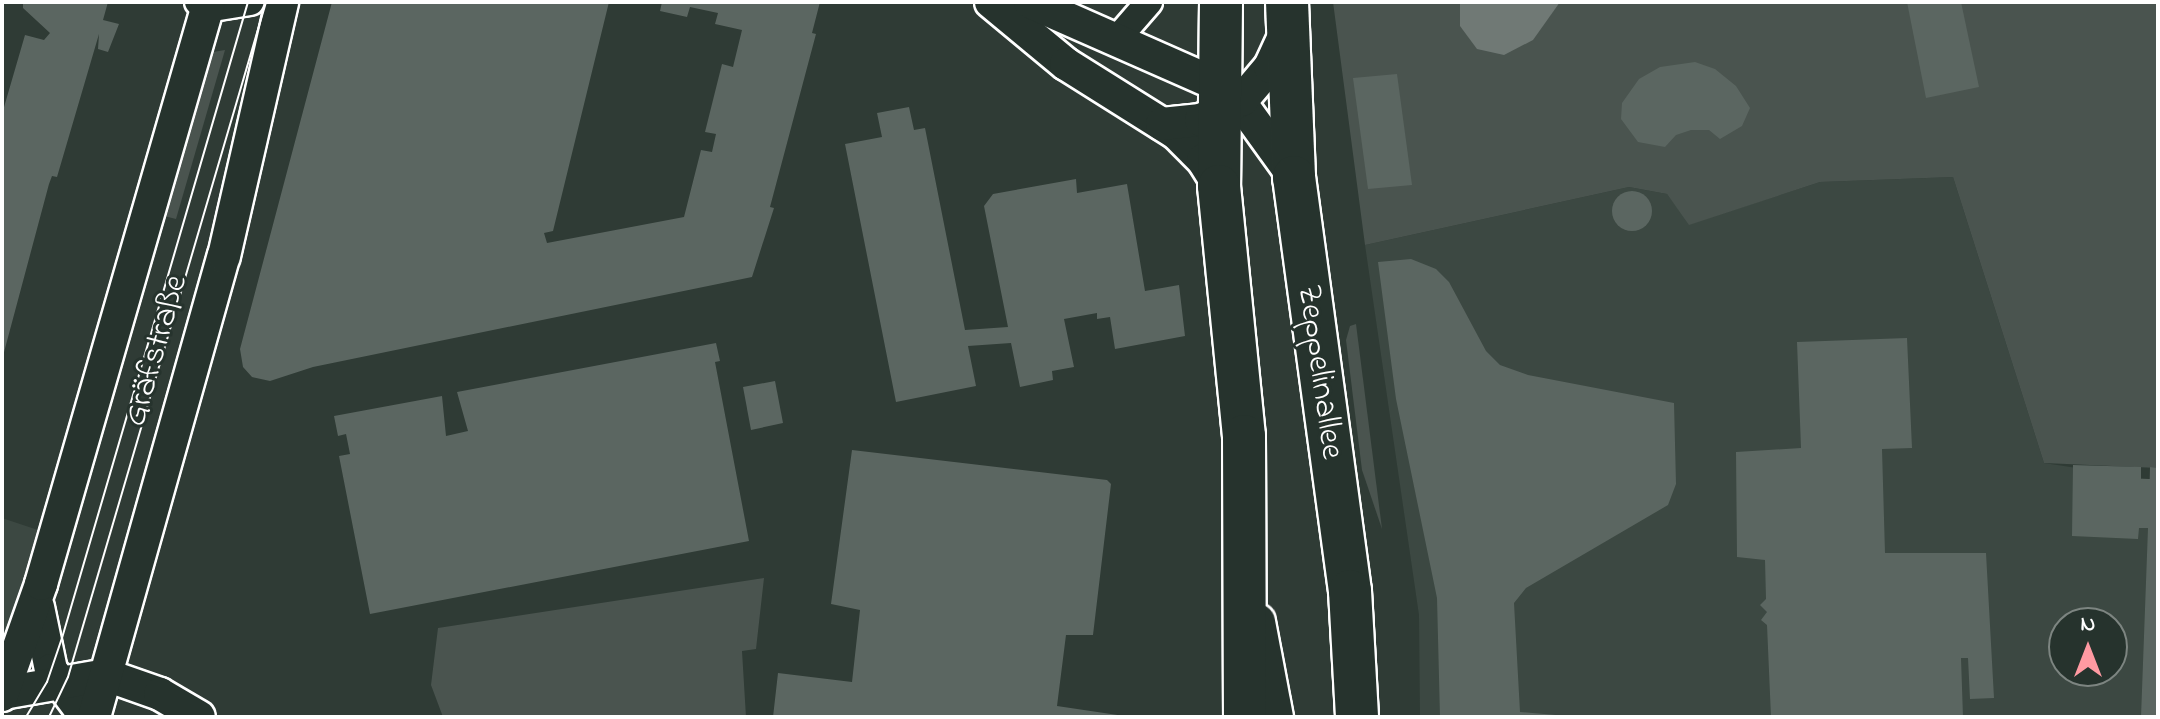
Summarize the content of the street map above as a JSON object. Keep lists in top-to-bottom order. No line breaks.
{"streets":{"main road":["Zeppelinallee"],"street":["Gräfstraße"]},"north":"top"}
